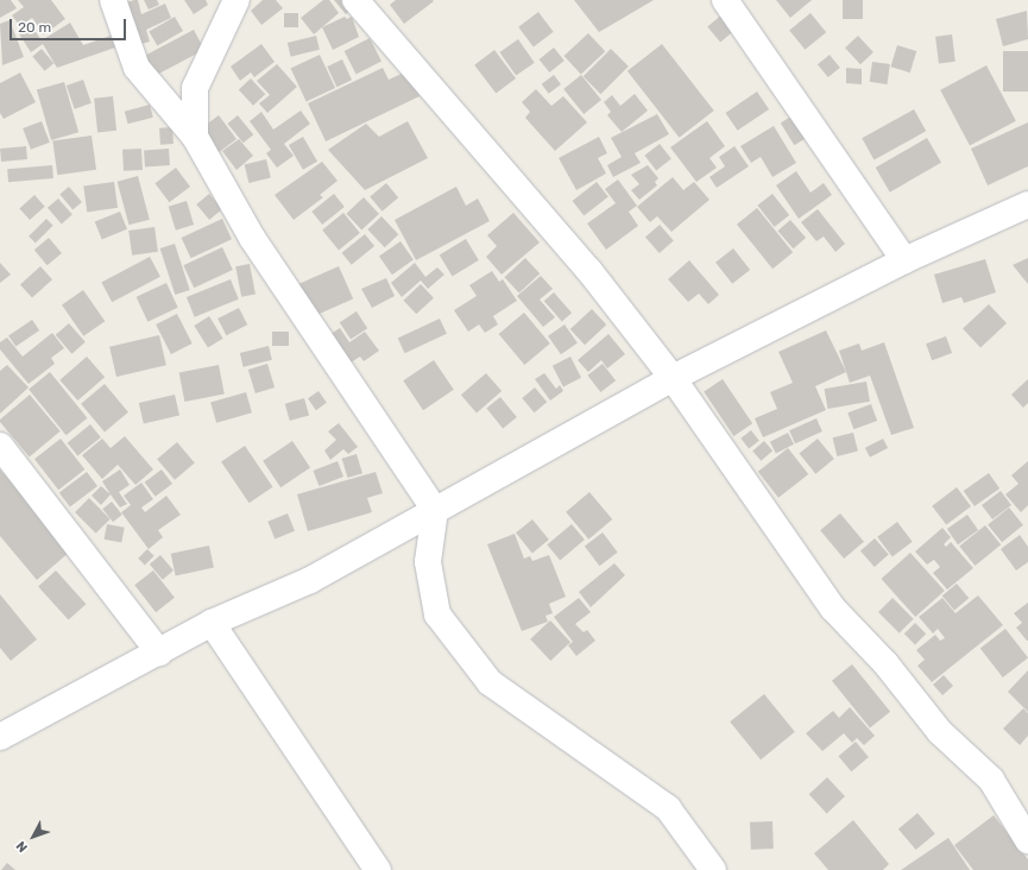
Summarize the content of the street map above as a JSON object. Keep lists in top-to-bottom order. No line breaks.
{"scale_bar":"20 m","north":"bottom left"}
